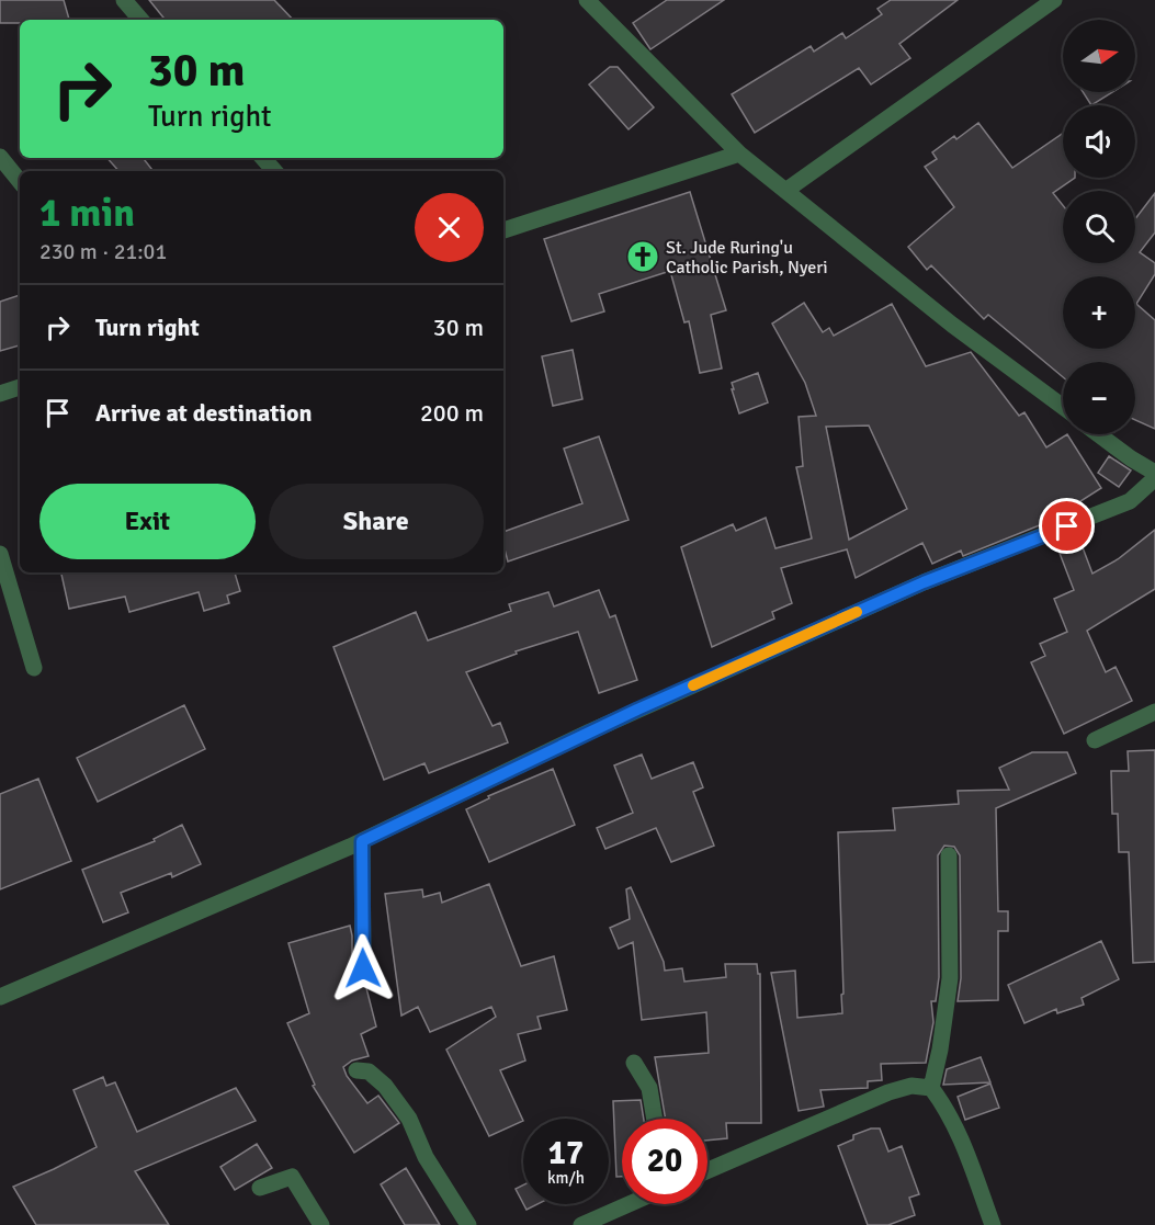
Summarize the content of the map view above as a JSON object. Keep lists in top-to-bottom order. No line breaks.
{"places":{"church":["St. Jude Ruring'u Catholic Parish, Nyeri"]},"north":"right","page":{"map_buttons":["+","−"],"turn":["30 m","Turn right"],"heading":["1 min","230 m · 21:01"],"list":[{"name":"Turn right","value":"30 m"},{"name":"Arrive at destination","value":"200 m"}],"buttons":["Exit","Share"],"speed":"17 km/h","limit":"20"}}
